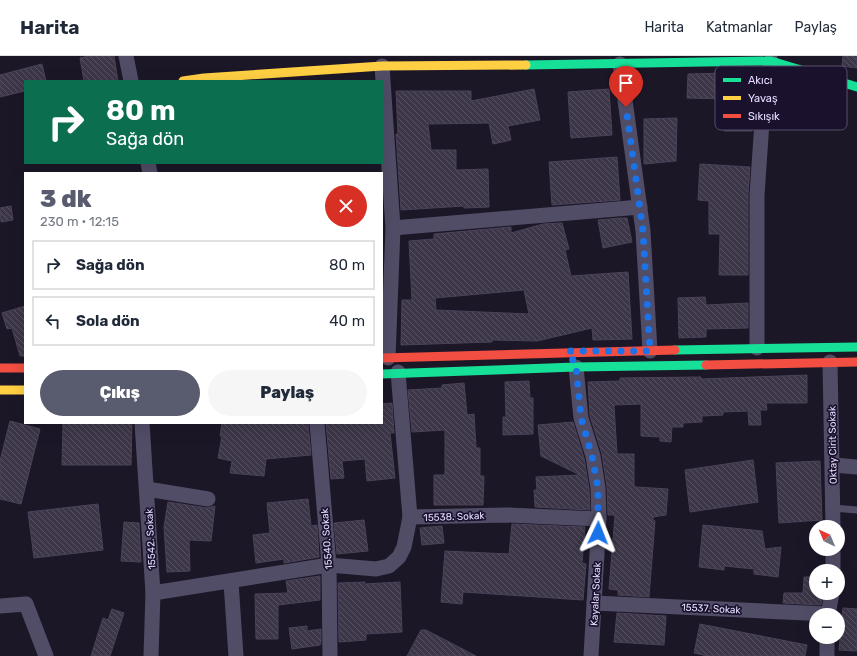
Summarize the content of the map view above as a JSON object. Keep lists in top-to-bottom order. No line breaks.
{"streets":{"street":["Oktay Cirit Sokak","15538. Sokak","15542. Sokak","15540. Sokak","Kayalar Sokak","15537. Sokak"]},"crossings":[["15538. Sokak","15542. Sokak"],["15538. Sokak","15540. Sokak"],["15538. Sokak","Kayalar Sokak"],["Kayalar Sokak","15537. Sokak"]],"legend":["Akıcı","Yavaş","Sıkışık"],"north":"top left","page":{"header":"Harita","nav":["Harita","Katmanlar","Paylaş"],"turn":["80 m","Sağa dön"],"heading":["3 dk","230 m · 12:15"],"list":[{"name":"Sağa dön","value":"80 m"},{"name":"Sola dön","value":"40 m"}],"buttons":["Çıkış","Paylaş"],"map_buttons":["+","−"]}}
